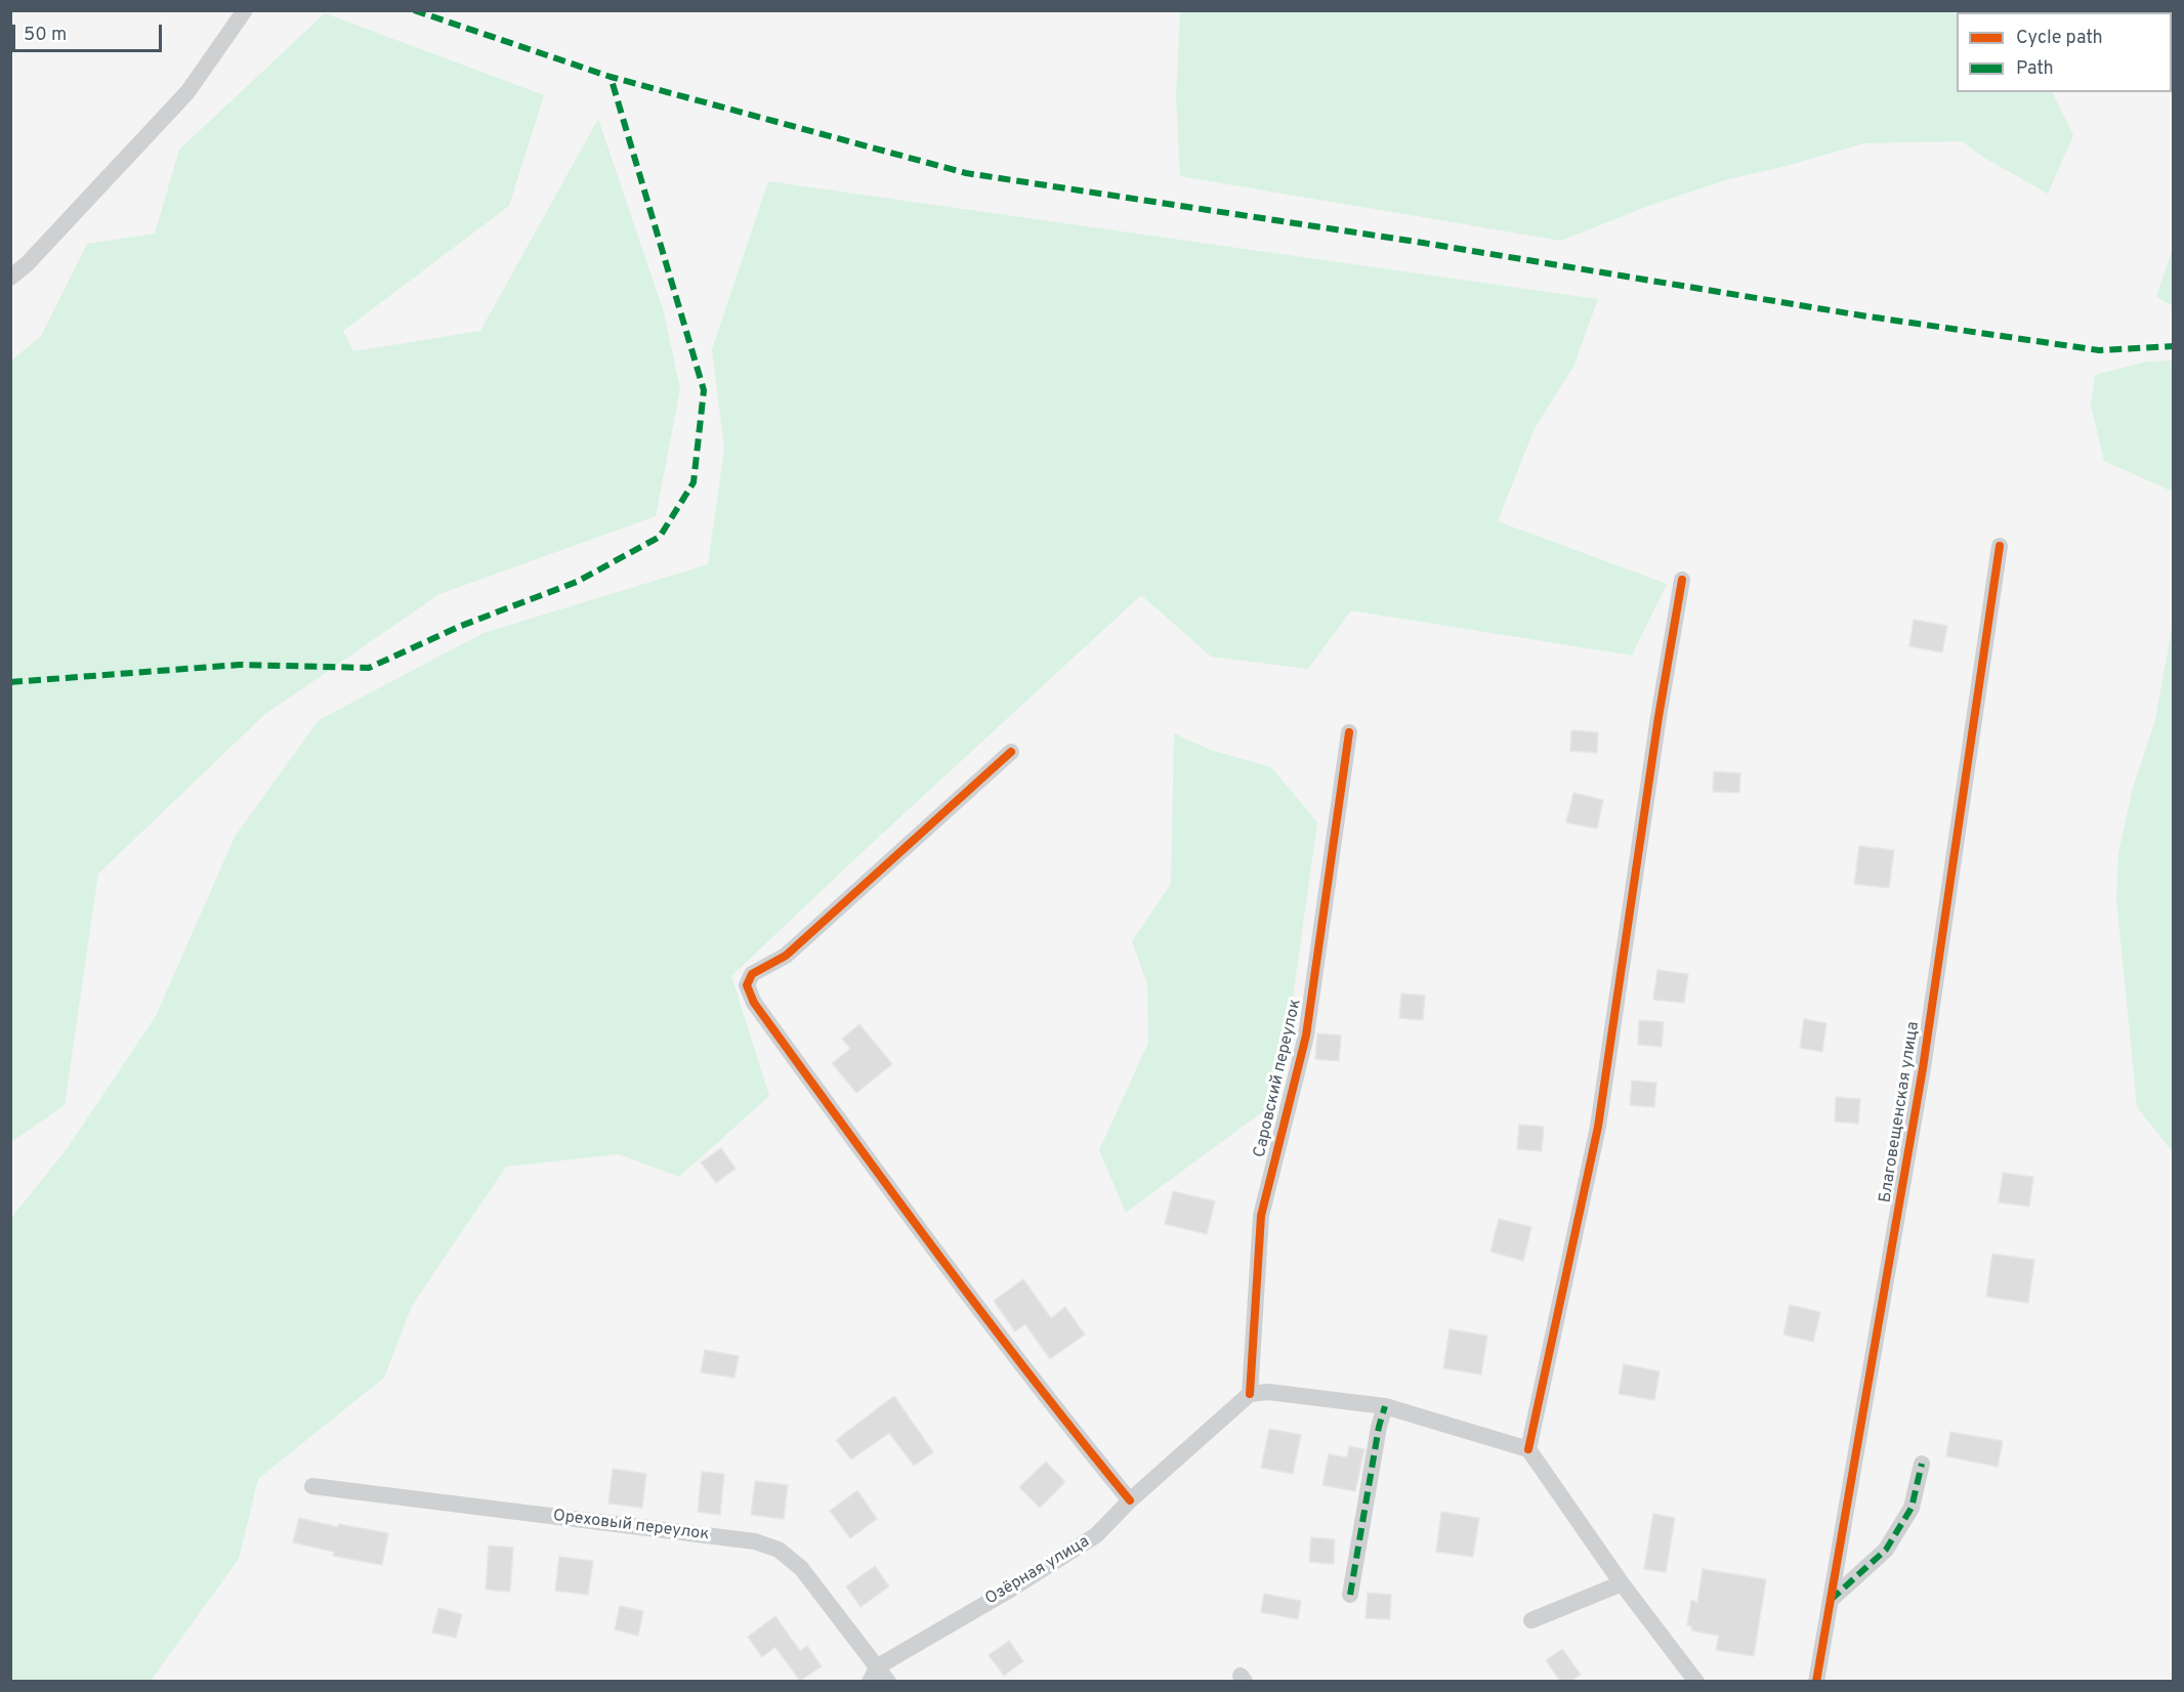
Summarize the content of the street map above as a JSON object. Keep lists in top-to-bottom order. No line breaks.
{"streets":{"street":["Саровский переулок","Благовещенская улица","Ореховый переулок","Озёрная улица"]},"crossings":[["Саровский переулок","Озёрная улица"],["Ореховый переулок","Озёрная улица"]],"legend":["Cycle path","Path"],"scale_bar":"50 m"}
